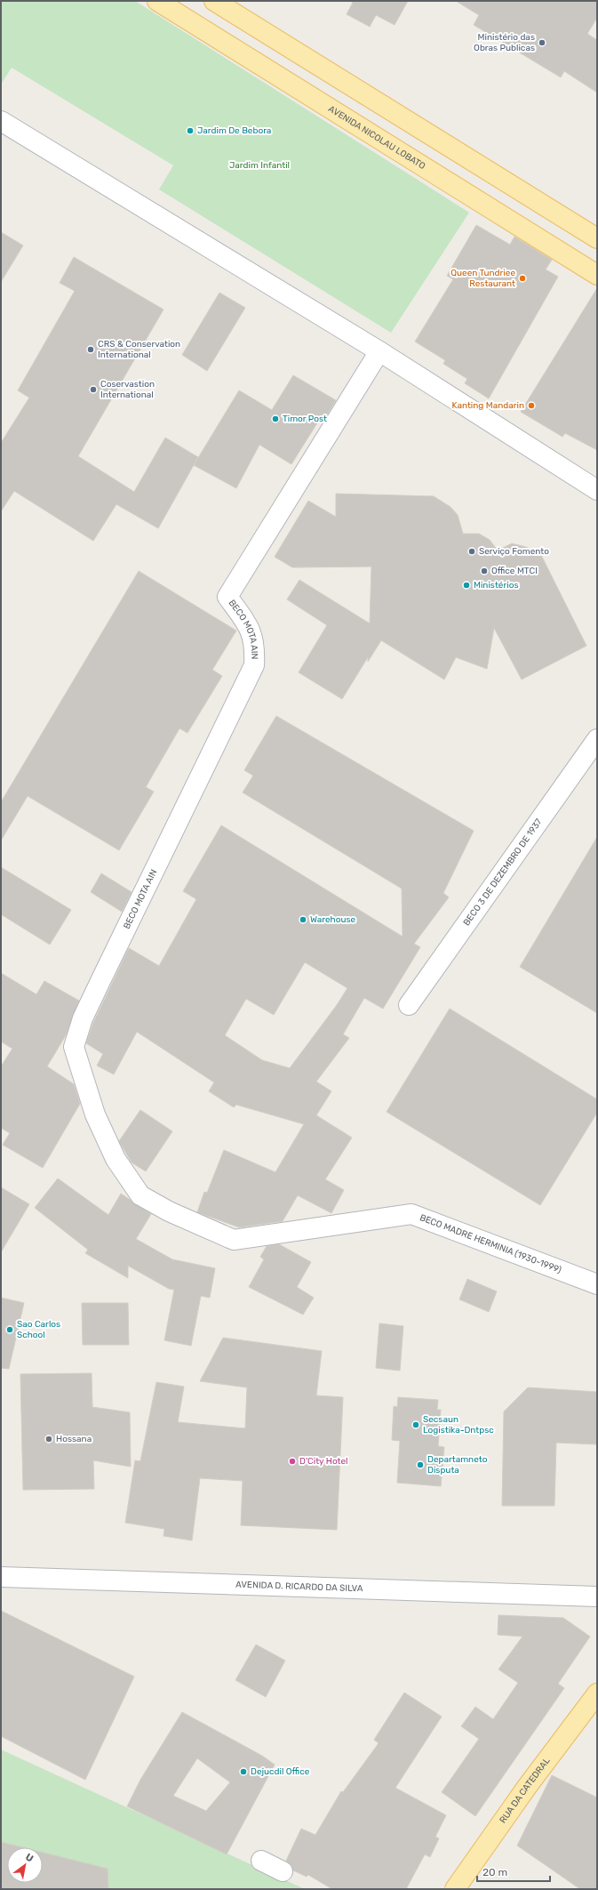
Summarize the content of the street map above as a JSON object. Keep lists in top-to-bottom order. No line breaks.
{"streets":{"main road":["AVENIDA NICOLAU LOBATO","RUA DA CATEDRAL"],"street":["BECO MOTA AIN","BECO 3 DE DEZEMBRO DE 1937","BECO MADRE HERMINIA (1930-1999)","AVENIDA D. RICARDO DA SILVA"]},"crossings":[["BECO MOTA AIN","BECO MADRE HERMINIA (1930-1999)"]],"parks":["Jardim Infantil"],"places":["Ministério das Obras Publicas","Jardim De Bebora","Queen Tundriee Restaurant","CRS & Conservation International","Coservastion International","Kanting Mandarin","Timor Post","Serviço Fomento","Office MTCI","Ministérios","Warehouse","Sao Carlos School","Secsaun Logistika-Dntpsc","Hossana","D'City Hotel","Departamneto Disputa","Dejucdil Office"],"scale_bar":"20 m","north":"top right"}
